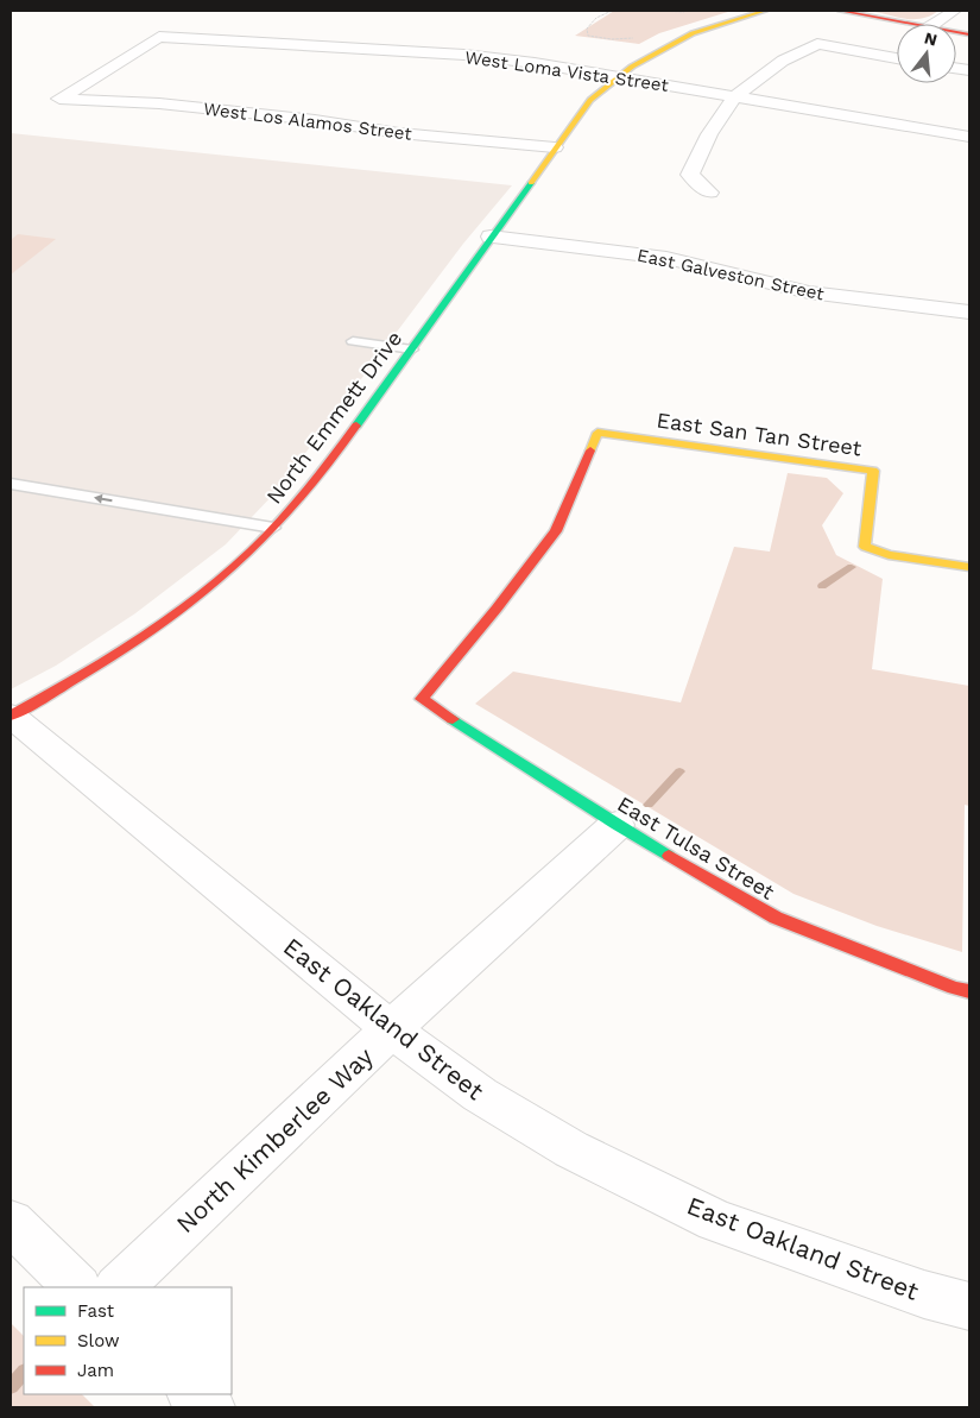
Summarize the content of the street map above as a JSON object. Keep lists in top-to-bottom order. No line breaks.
{"streets":{"street":["West Loma Vista Street","West Los Alamos Street","East Galveston Street","North Emmett Drive","East San Tan Street","East Tulsa Street","East Oakland Street","North Kimberlee Way"]},"crossings":[["West Loma Vista Street","West Los Alamos Street"],["West Loma Vista Street","North Emmett Drive"],["West Los Alamos Street","North Emmett Drive"],["East Galveston Street","North Emmett Drive"],["North Emmett Drive","East Oakland Street"],["East San Tan Street","East Tulsa Street"],["East Tulsa Street","North Kimberlee Way"],["East Oakland Street","North Kimberlee Way"]],"legend":["Fast","Slow","Jam"],"north":"top"}
